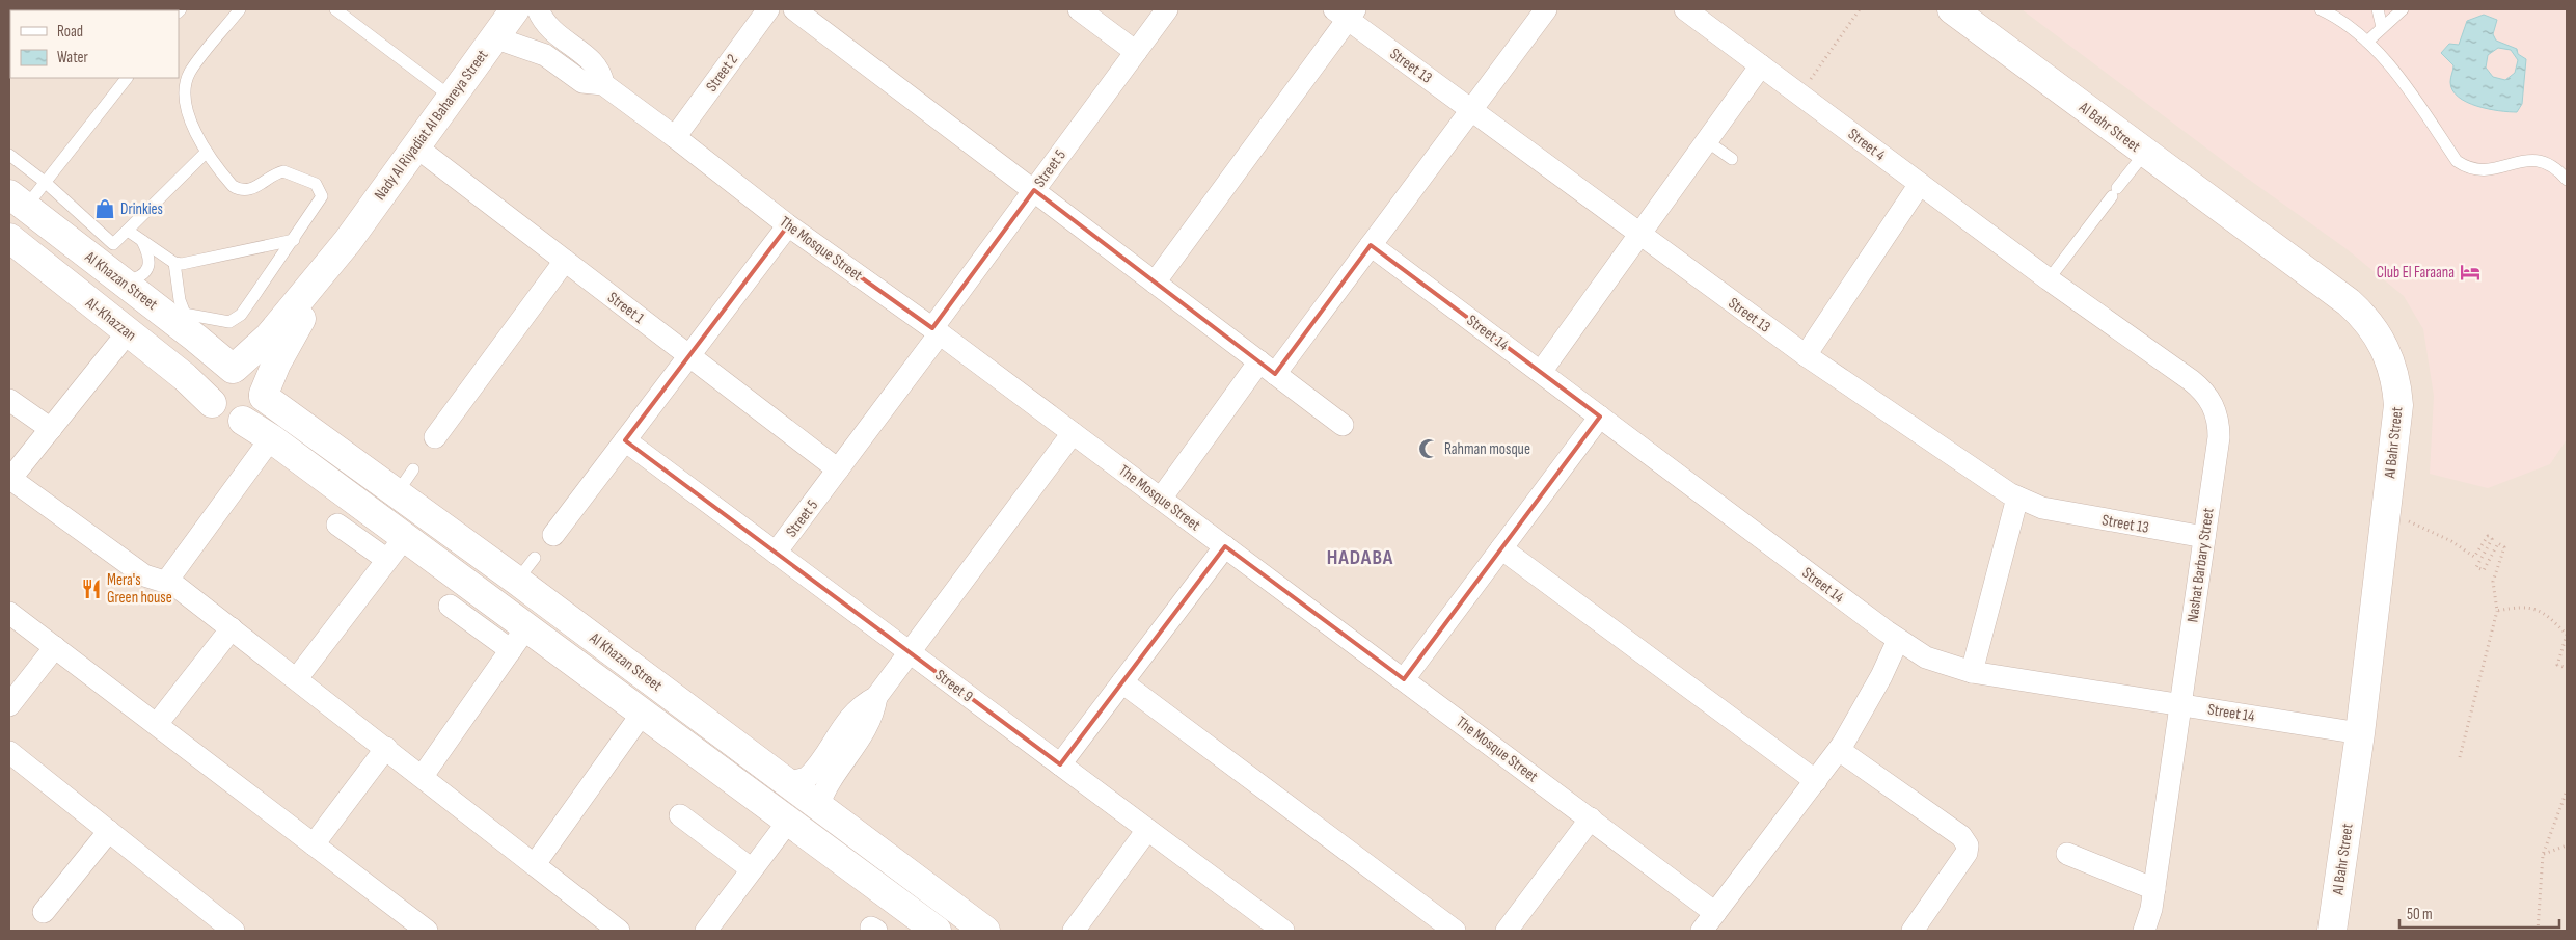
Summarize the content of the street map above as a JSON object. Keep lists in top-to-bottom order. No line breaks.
{"streets":{"main road":["Nady Al Riyadiat Al Bahareya Street","Al Bahr Street","Al Khazan Street","Al-Khazzan"],"street":["Street 13","Street 2","Street 4","Street 5","The Mosque Street","Street 1","Street 14","Nashat Barbary Street","Street 9"]},"crossings":[["Street 13","Nashat Barbary Street"],["Street 2","The Mosque Street"],["Nady Al Riyadiat Al Bahareya Street","The Mosque Street"],["Nady Al Riyadiat Al Bahareya Street","Al Khazan Street"],["Nady Al Riyadiat Al Bahareya Street","Street 1"],["Nady Al Riyadiat Al Bahareya Street","Al-Khazzan"],["Al Bahr Street","Street 14"],["Street 4","Nashat Barbary Street"],["Street 5","The Mosque Street"],["Street 5","Street 1"],["Street 5","Street 9"],["Al Khazan Street","Al-Khazzan"],["Street 14","Nashat Barbary Street"]],"districts":["HADABA"],"places":{"shop":["Drinkies"],"hotel":["Club El Faraana"],"mosque":["Rahman mosque"],"restaurant":["Mera's Green house"]},"legend":["Road","Water"],"scale_bar":"50 m"}
